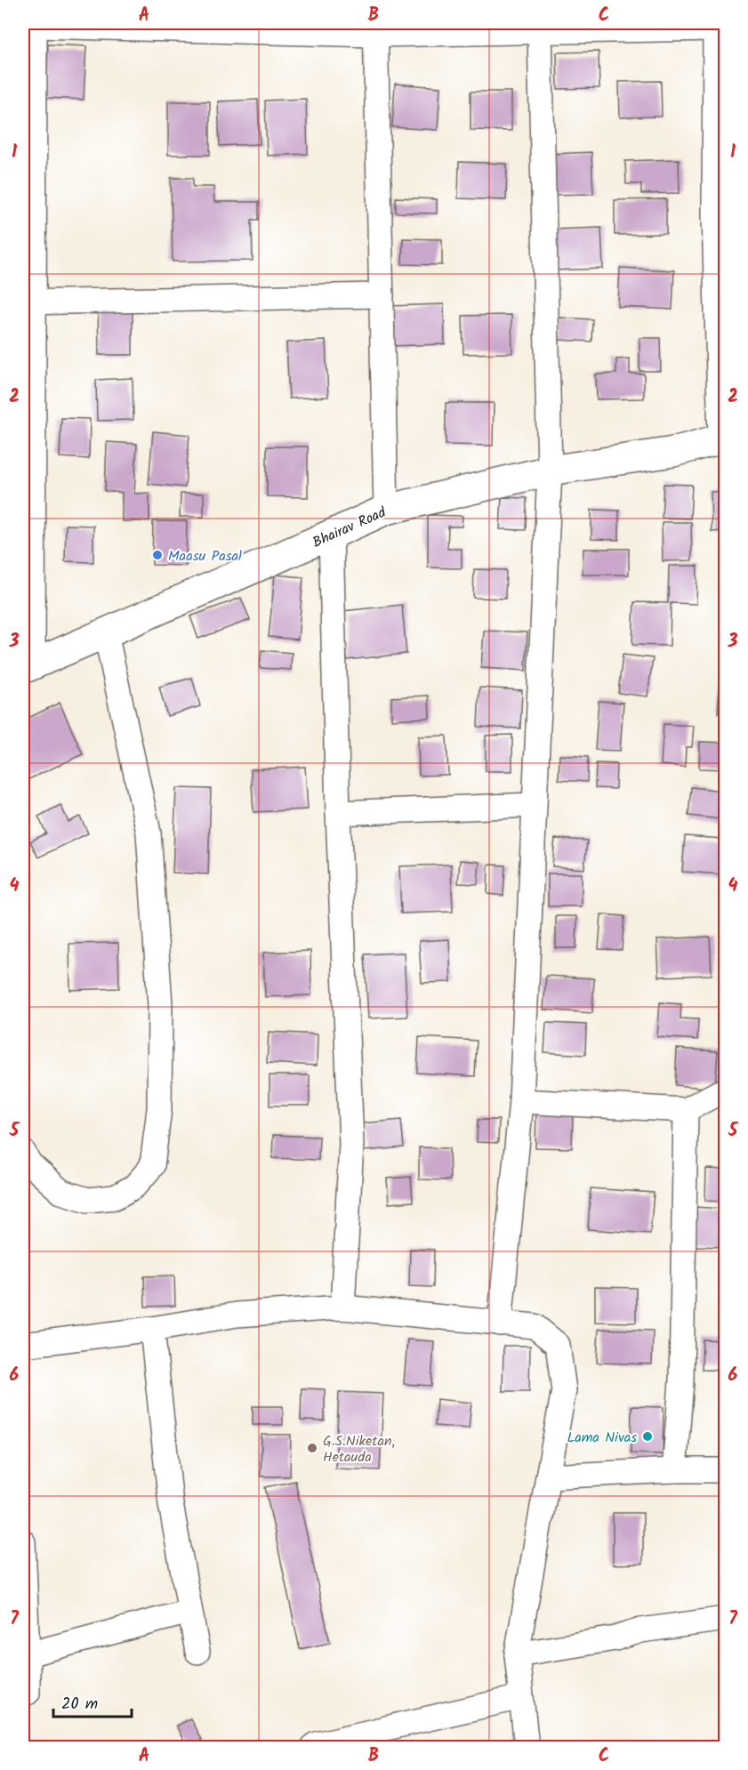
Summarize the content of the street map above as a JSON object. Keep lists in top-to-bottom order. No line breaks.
{"streets":{"main road":["Bhairav Road"]},"places":["Maasu Pasal","Lama Nivas","G.S.Niketan, Hetauda"],"scale_bar":"20 m","grid":{"columns":["A","B","C"],"rows":["1","2","3","4","5","6","7"]}}
